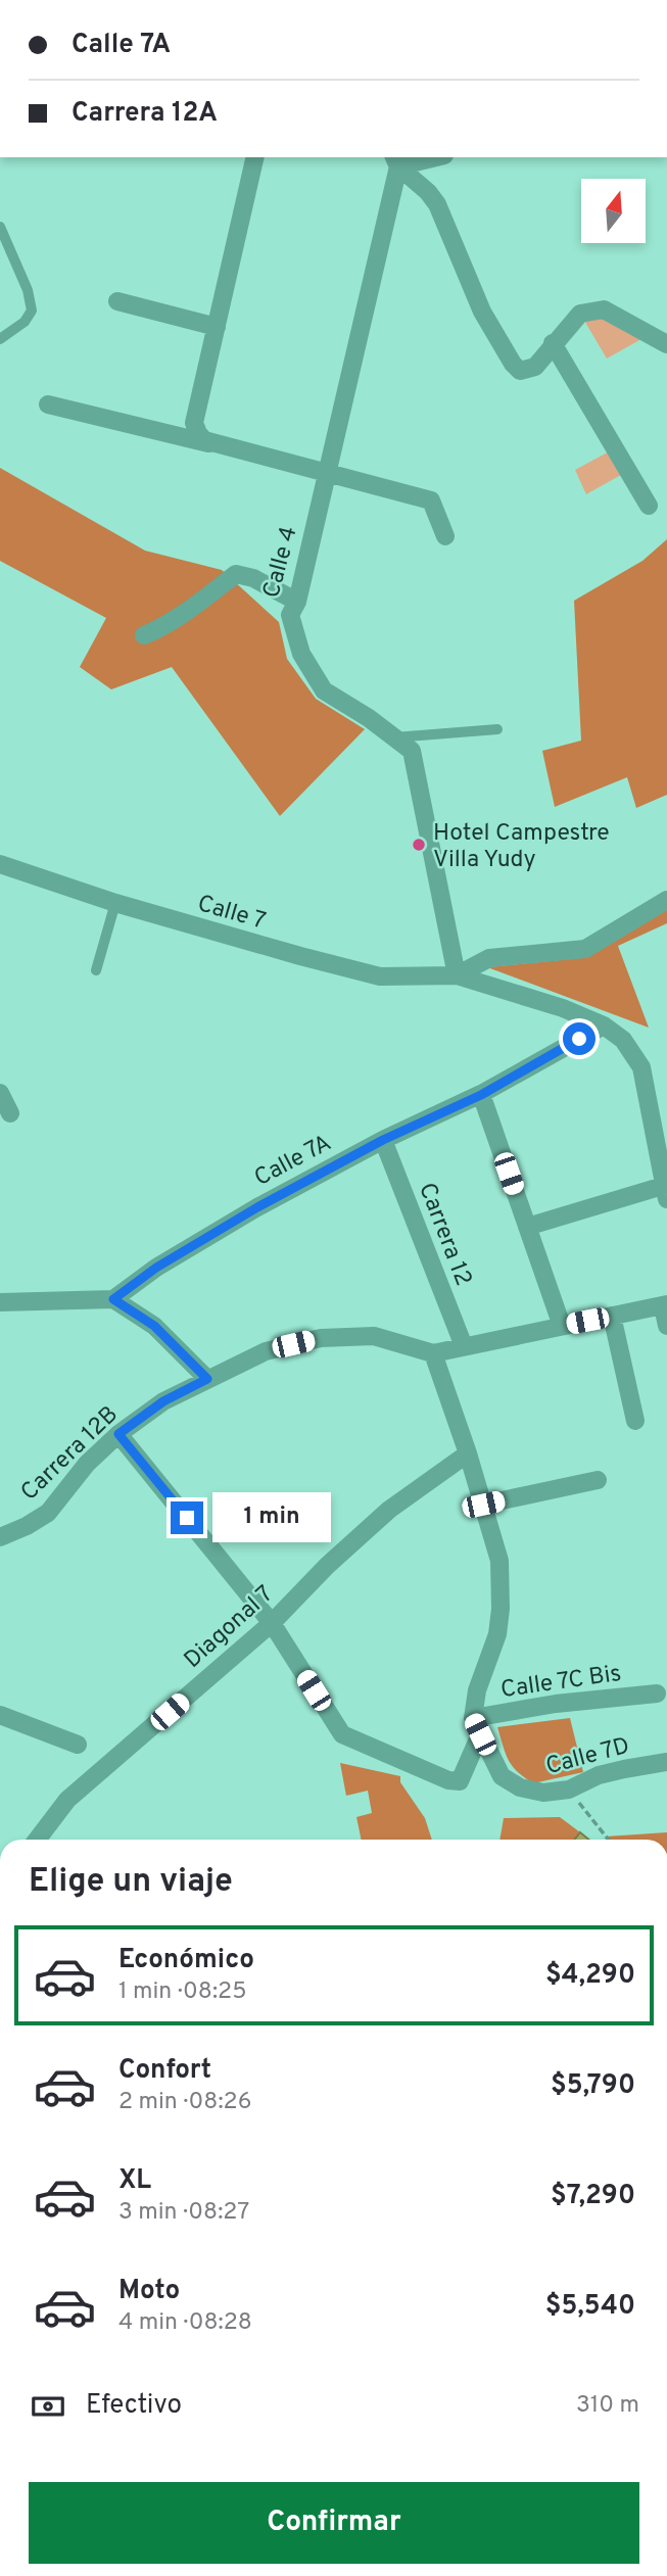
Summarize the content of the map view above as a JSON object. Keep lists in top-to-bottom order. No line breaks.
{"streets":{"street":["Calle 4","Calle 7","Calle 7A","Carrera 12","Carrera 12B","Diagonal 7","Calle 7C Bis","Calle 7D"]},"crossings":[["Calle 4","Calle 7"],["Calle 7A","Carrera 12"],["Calle 7C Bis","Calle 7D"]],"places":["Hotel Campestre Villa Yudy"],"north":"top","page":{"banner":["Calle 7A","Carrera 12A"],"bubble":"1 min","heading":"Elige un viaje","list":[{"name":"Económico","note":"1 min · 08:25","value":"$4,290"},{"name":"Confort","note":"2 min · 08:26","value":"$5,790"},{"name":"XL","note":"3 min · 08:27","value":"$7,290"},{"name":"Moto","note":"4 min · 08:28","value":"$5,540"}],"pay":["Efectivo","310 m"],"buttons":"Confirmar"}}
